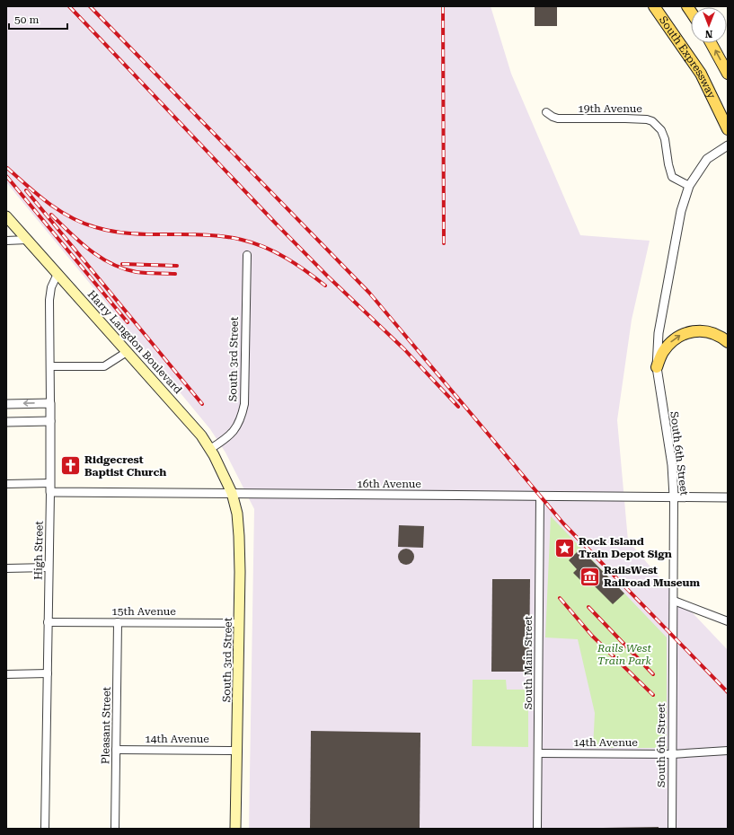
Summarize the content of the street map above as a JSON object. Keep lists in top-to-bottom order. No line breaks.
{"streets":{"main road":["South Expressway","Harry Langdon Boulevard","South 3rd Street"],"street":["19th Avenue","South 6th Street","16th Avenue","High Street","15th Avenue","South Main Street","Pleasant Street","14th Avenue"]},"crossings":[["19th Avenue","South 6th Street"],["Harry Langdon Boulevard","South 3rd Street"],["Harry Langdon Boulevard","16th Avenue"],["Harry Langdon Boulevard","High Street"],["South 3rd Street","16th Avenue"],["South 3rd Street","15th Avenue"],["South 3rd Street","14th Avenue"],["South 6th Street","16th Avenue"],["South 6th Street","14th Avenue"],["16th Avenue","High Street"],["16th Avenue","South Main Street"],["High Street","15th Avenue"],["15th Avenue","Pleasant Street"],["South Main Street","14th Avenue"],["Pleasant Street","14th Avenue"]],"parks":["Rails West Train Park"],"places":{"church":["Ridgecrest Baptist Church"],"place":["Rock Island Train Depot Sign"],"museum":["RailsWest Railroad Museum"]},"scale_bar":"50 m","north":"bottom"}
